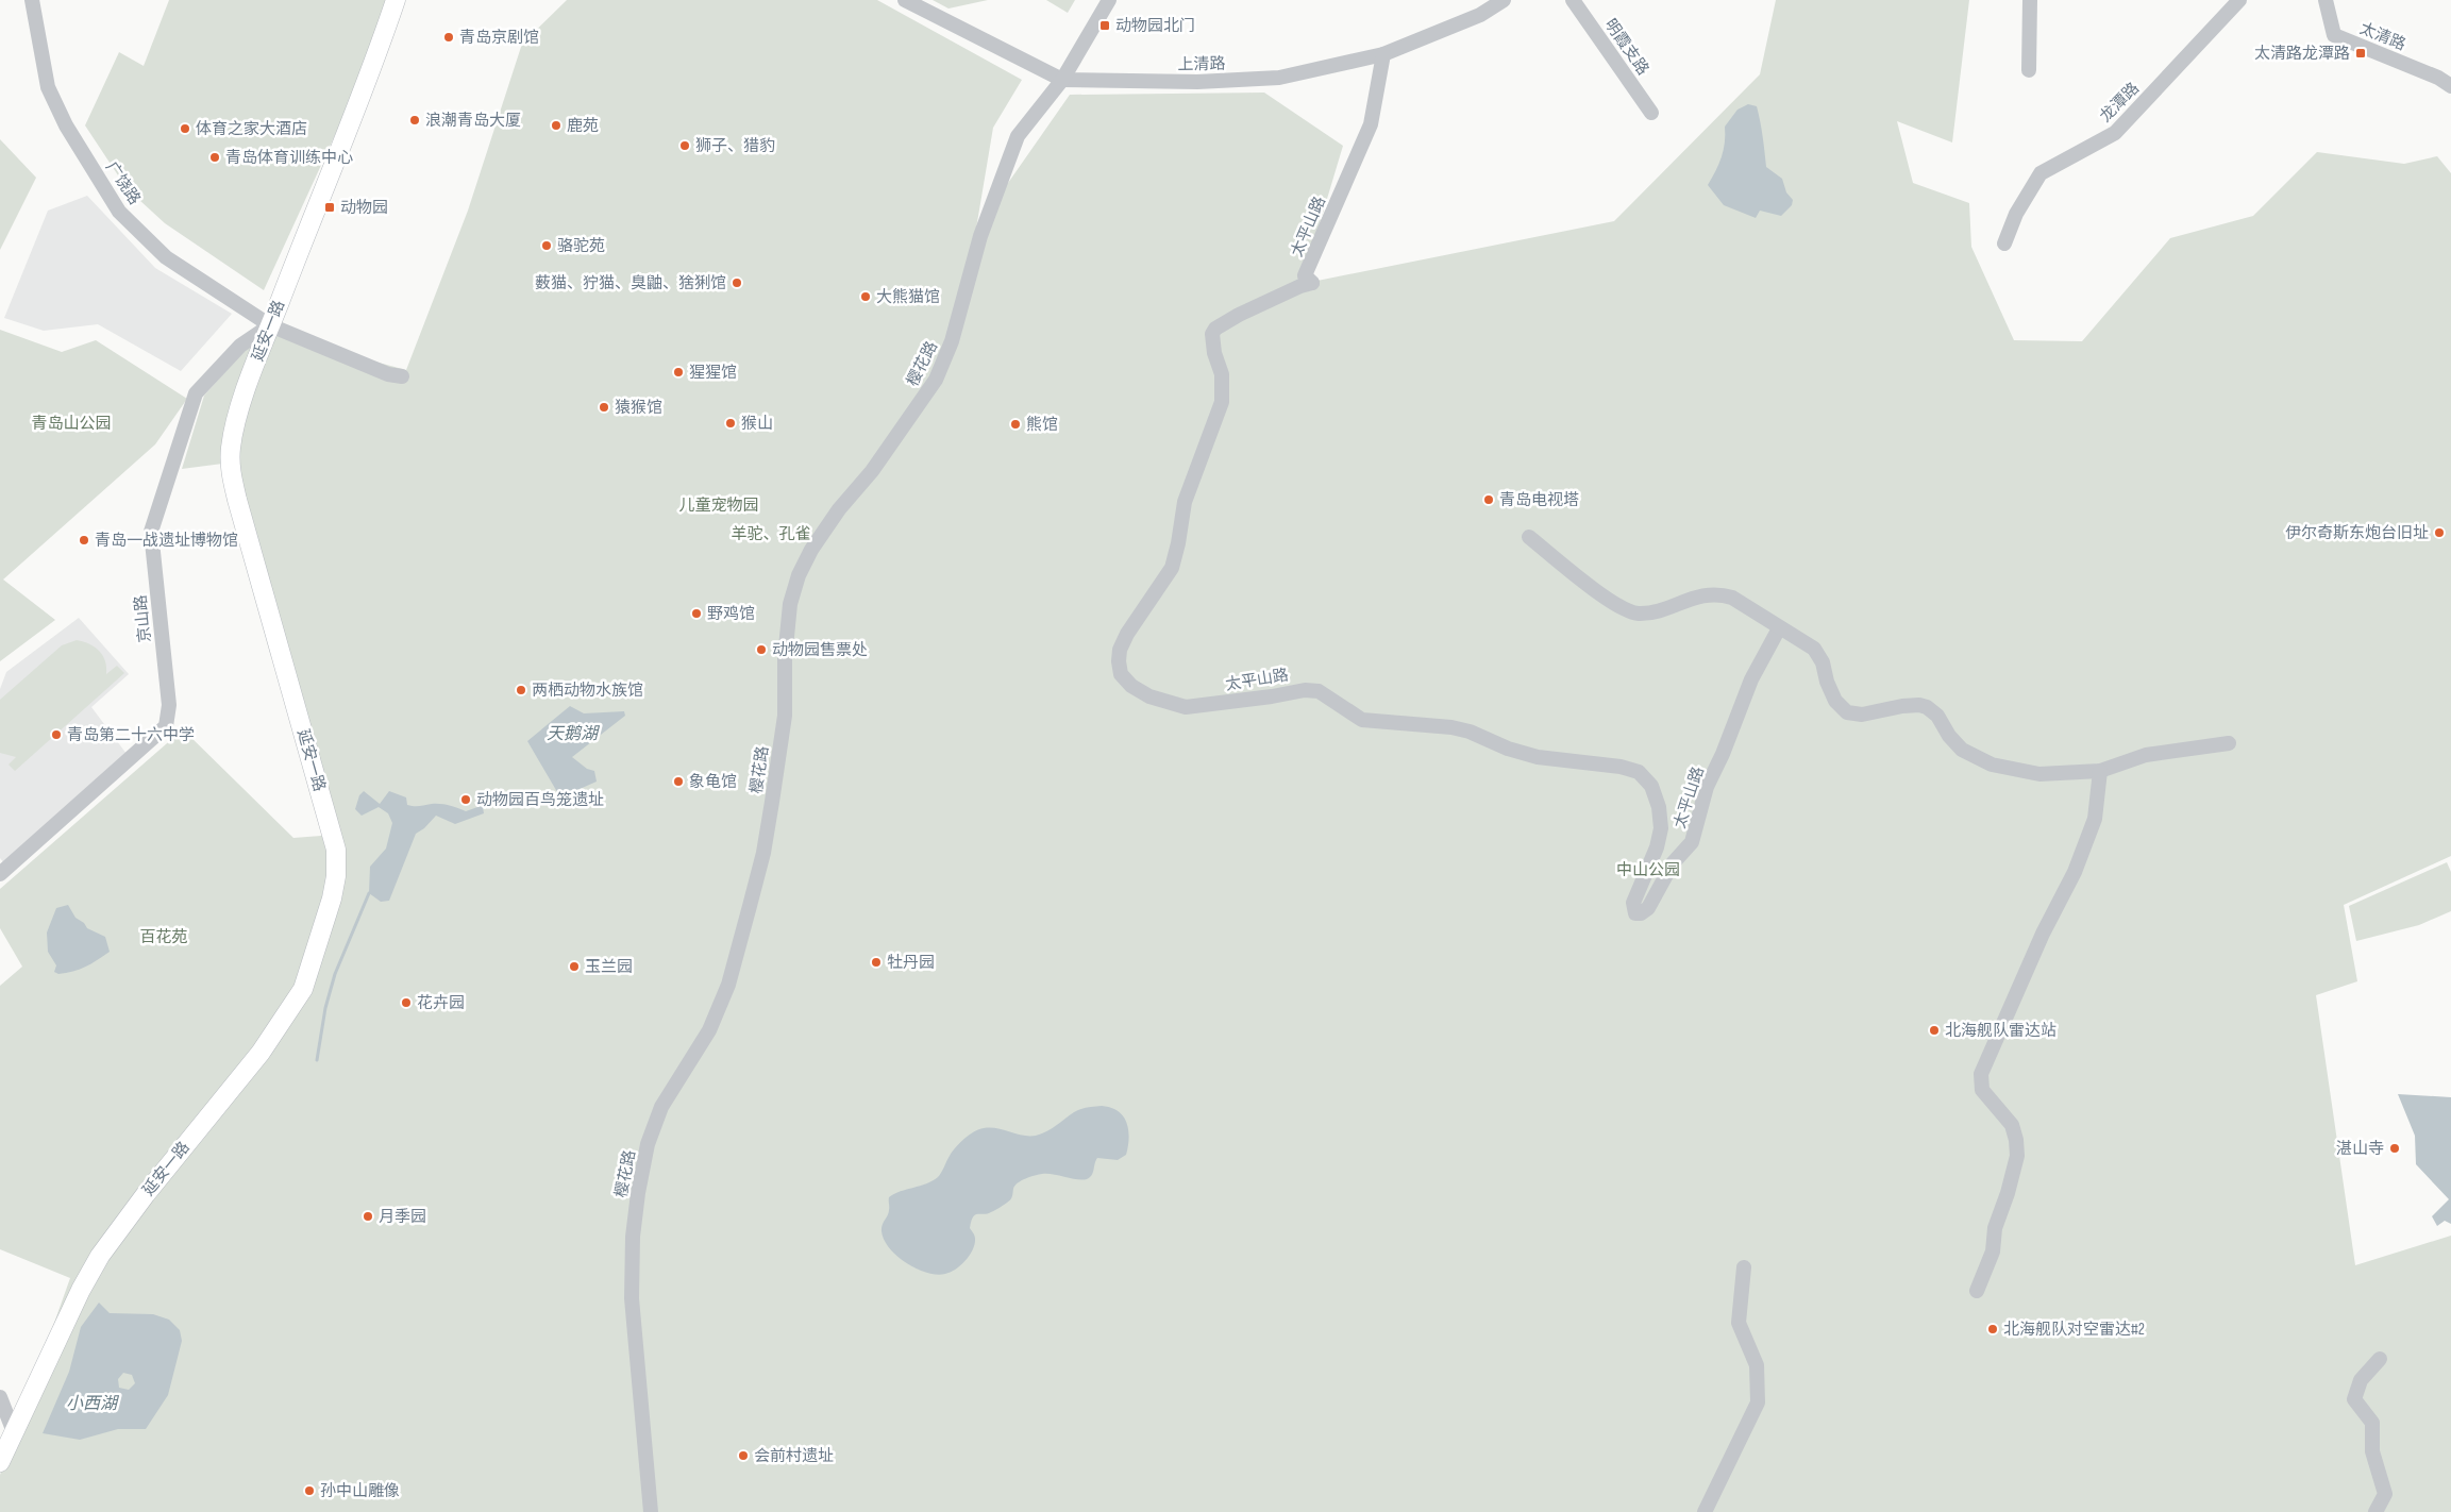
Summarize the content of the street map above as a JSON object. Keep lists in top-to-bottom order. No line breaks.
{"streets":{"main road":["延安一路"],"street":["太清路","明霞支路","上清路","龙潭路","广饶路","太平山路","樱花路","京山路"]},"crossings":[["上清路","太平山路"],["上清路","樱花路"],["广饶路","延安一路"],["广饶路","京山路"],["延安一路","京山路"]],"water":["天鹅湖","小西湖"],"parks":["青岛山公园","儿童宠物园","羊驼、孔雀","中山公园","百花苑"],"places":{"transit":["动物园北门","太清路龙潭路","动物园"],"other":["青岛京剧馆","浪潮青岛大厦","鹿苑","体育之家大酒店","狮子、猎豹","青岛体育训练中心","骆驼苑","薮猫、狞猫、臭鼬、猞猁馆","大熊猫馆","猩猩馆","猿猴馆","猴山","熊馆","青岛电视塔","伊尔奇斯东炮台旧址","青岛一战遗址博物馆","野鸡馆","动物园售票处","两栖动物水族馆","青岛第二十六中学","象龟馆","动物园百鸟笼遗址","牡丹园","玉兰园","花卉园","北海舰队雷达站","湛山寺","月季园","北海舰队对空雷达#2","会前村遗址","孙中山雕像"]}}
